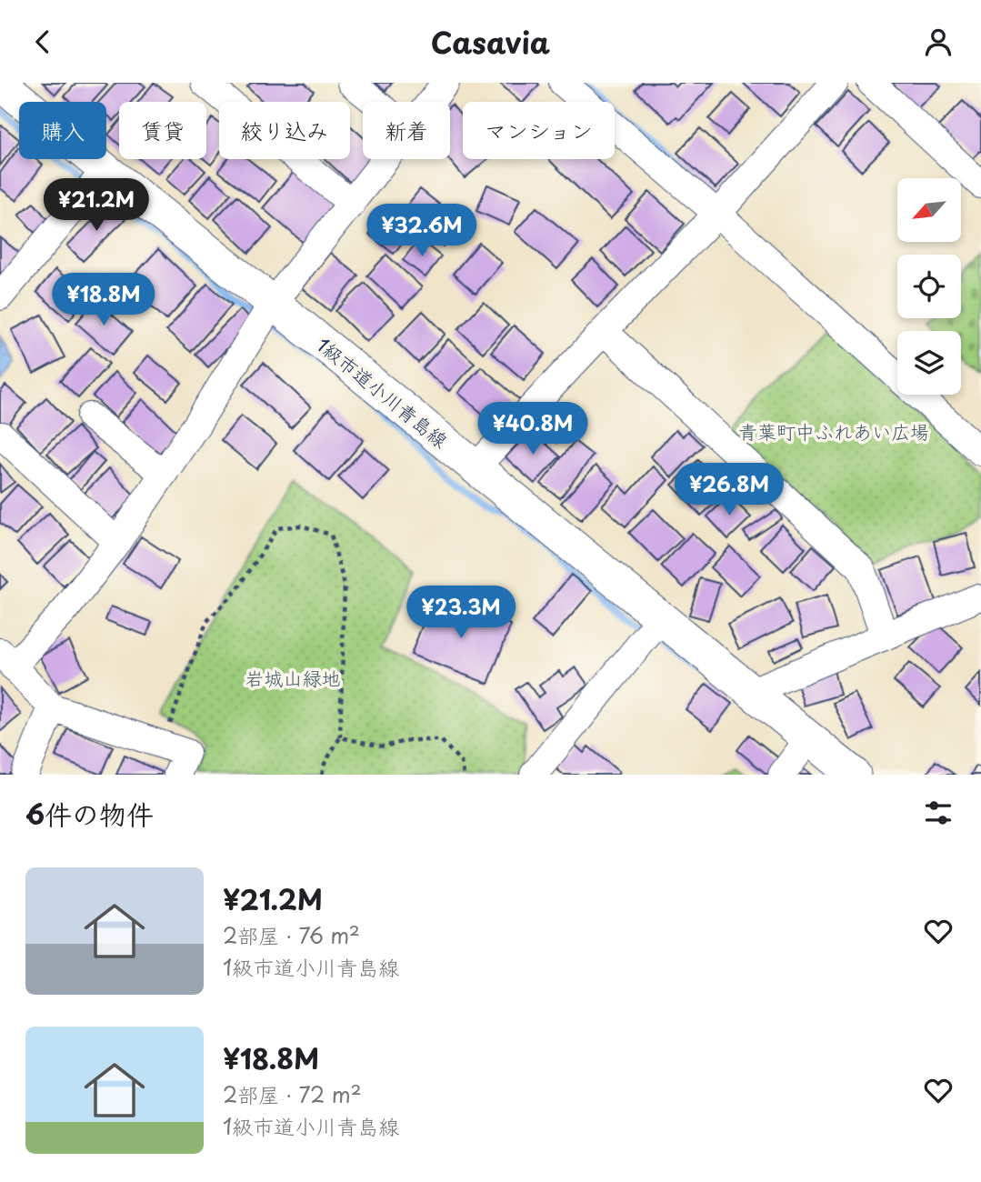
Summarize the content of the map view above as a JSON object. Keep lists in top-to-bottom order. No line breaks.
{"streets":{"street":["1級市道小川青島線"]},"parks":["青葉町中ふれあい広場","岩城山緑地"],"north":"bottom left","page":{"header":"Casavia","chip":["購入","賃貸","絞り込み","新着","マンション"],"price":["¥21.2M","¥32.6M","¥18.8M","¥40.8M","¥26.8M","¥23.3M"],"heading":"6件の物件","list":[{"name":"¥21.2M","note":"2部屋 · 76 m² · 1級市道小川青島線"},{"name":"¥18.8M","note":"2部屋 · 72 m² · 1級市道小川青島線"}]}}
